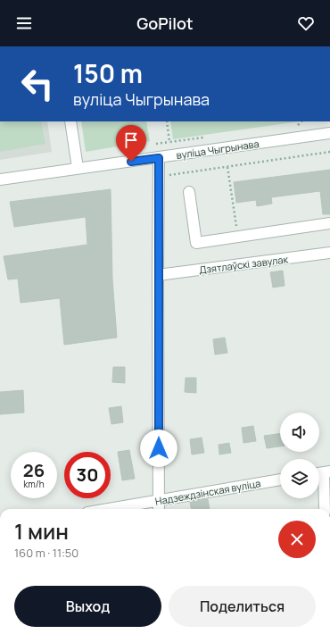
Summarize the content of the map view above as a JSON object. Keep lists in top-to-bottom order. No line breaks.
{"streets":{"street":["вуліца Чыгрынава","Дзятлаўскі завулак","Надзеждзінская вуліца"]},"page":{"header":"GoPilot","turn":["150 m","вуліца Чыгрынава"],"speed":"26 km/h","limit":"30","heading":["1 мин","160 m · 11:50"],"buttons":["Выход","Поделиться"]}}
